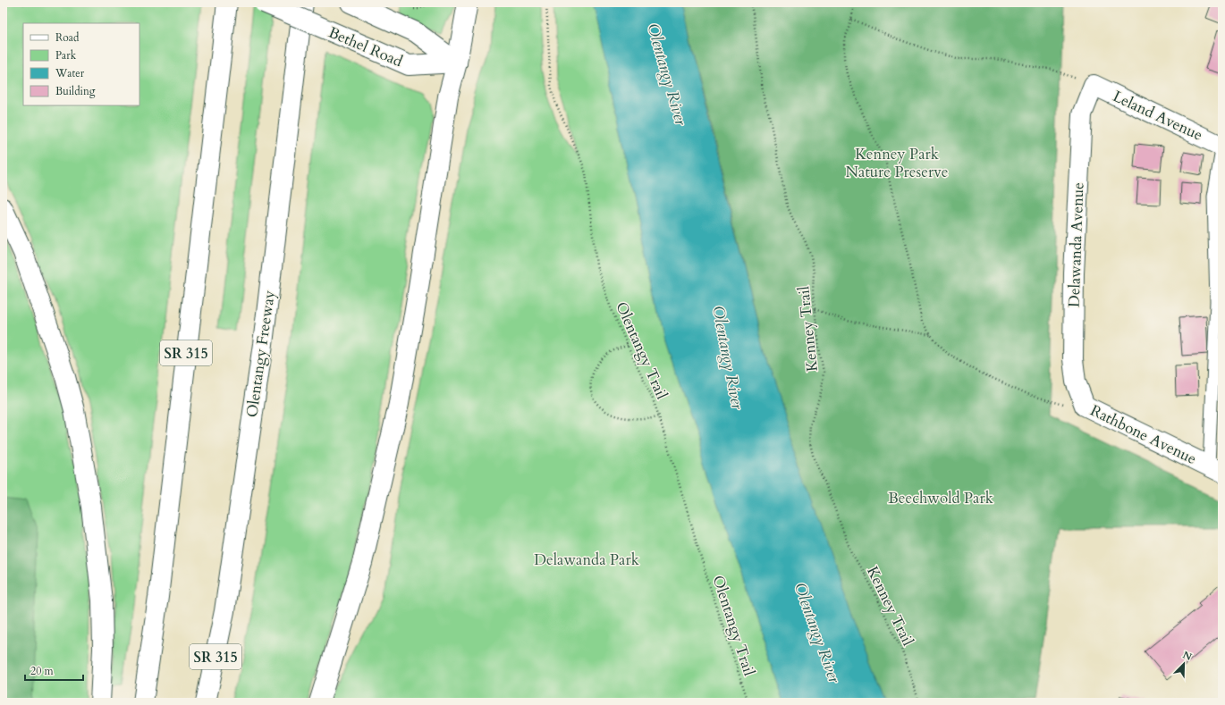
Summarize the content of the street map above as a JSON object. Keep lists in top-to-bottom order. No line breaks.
{"streets":{"main road":["Bethel Road","Leland Avenue","Delawanda Avenue","SR 315","Olentangy Freeway","Rathbone Avenue"],"path":["Kenney Trail","Olentangy Trail"]},"crossings":[["Leland Avenue","Delawanda Avenue"],["Delawanda Avenue","Rathbone Avenue"]],"water":["Olentangy River"],"parks":["Kenney Park Nature Preserve","Beechwold Park","Delawanda Park"],"legend":["Road","Park","Water","Building"],"scale_bar":"20 m","north":"top right"}
